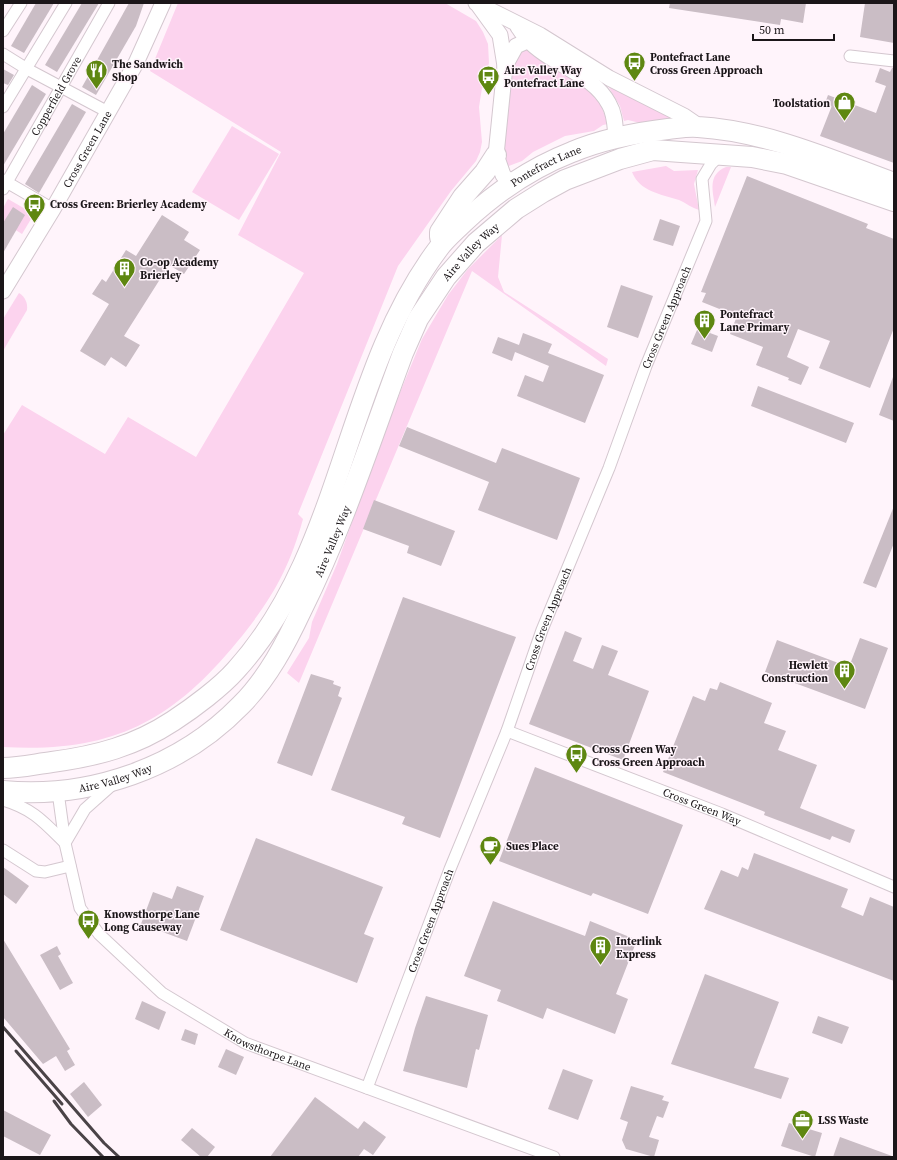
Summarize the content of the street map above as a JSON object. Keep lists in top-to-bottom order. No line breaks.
{"streets":{"highway":["Pontefract Lane","Aire Valley Way"],"street":["Copperfield Grove","Cross Green Lane","Cross Green Approach","Cross Green Way","Knowsthorpe Lane"]},"crossings":[["Pontefract Lane","Aire Valley Way"],["Aire Valley Way","Knowsthorpe Lane"],["Cross Green Approach","Cross Green Way"],["Cross Green Approach","Knowsthorpe Lane"]],"places":{"bus stop":["Pontefract Lane Cross Green Approach","Aire Valley Way Pontefract Lane","Cross Green: Brierley Academy","Cross Green Way Cross Green Approach","Knowsthorpe Lane Long Causeway"],"restaurant":["The Sandwich Shop"],"shop":["Toolstation"],"building":["Co-op Academy Brierley","Pontefract Lane Primary","Hewlett Construction","Interlink Express"],"cafe":["Sues Place"],"office":["LSS Waste"]},"scale_bar":"50 m"}
